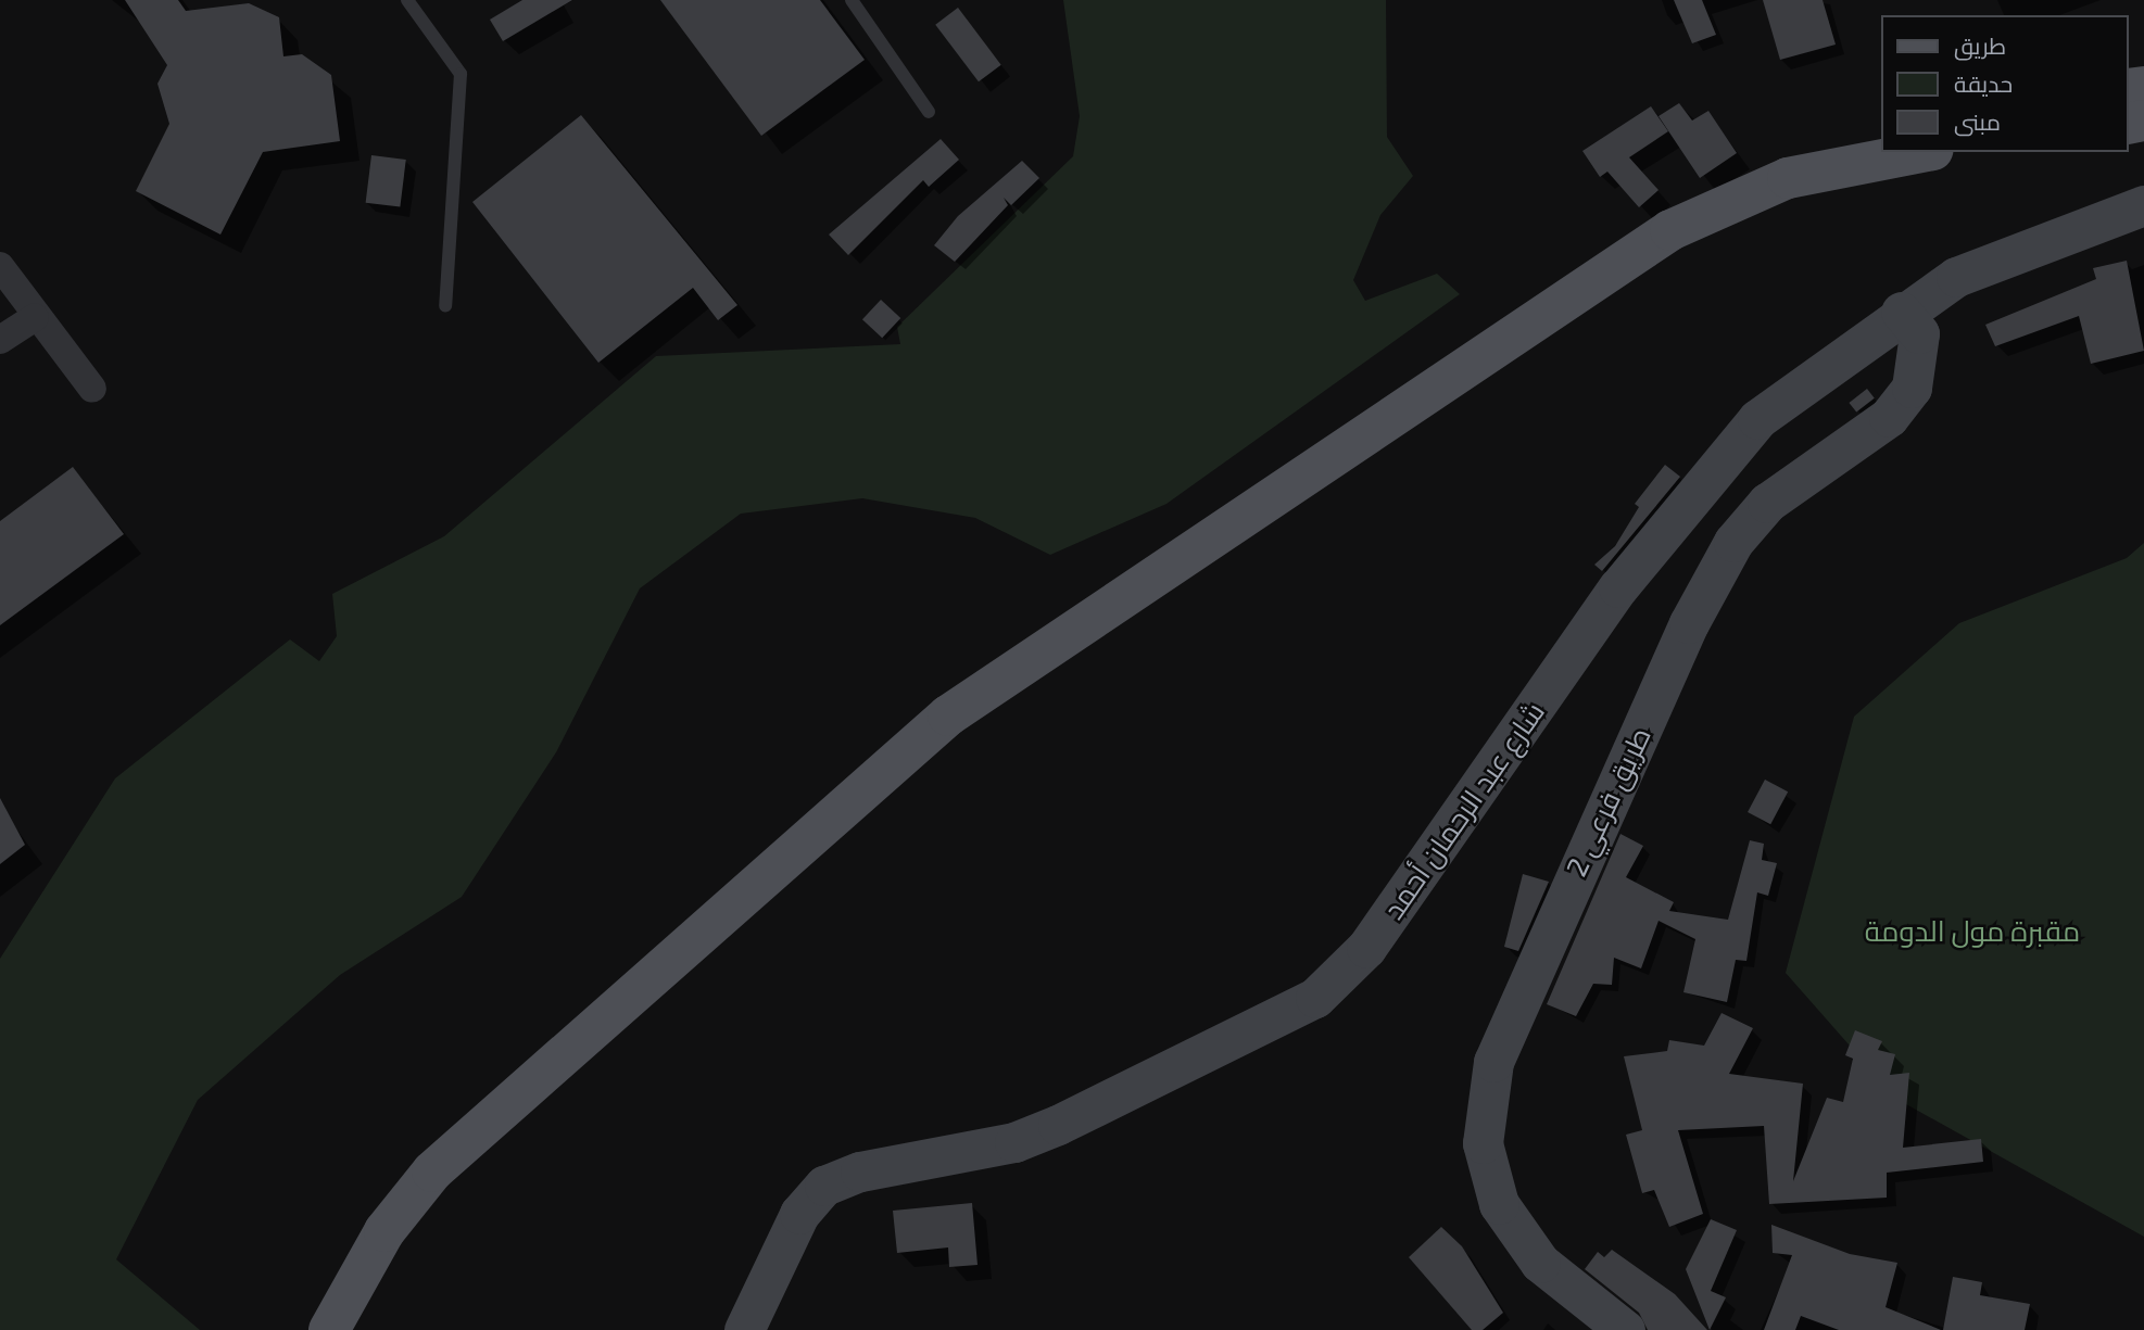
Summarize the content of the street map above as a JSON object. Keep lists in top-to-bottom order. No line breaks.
{"streets":{"main road":["طريق فرعي 2","شارع عبد الرحمان أحمد"]},"crossings":[["طريق فرعي 2","شارع عبد الرحمان أحمد"]],"parks":["مقبرة مول الدومة"],"legend":["طريق","حديقة","مبنى"]}
